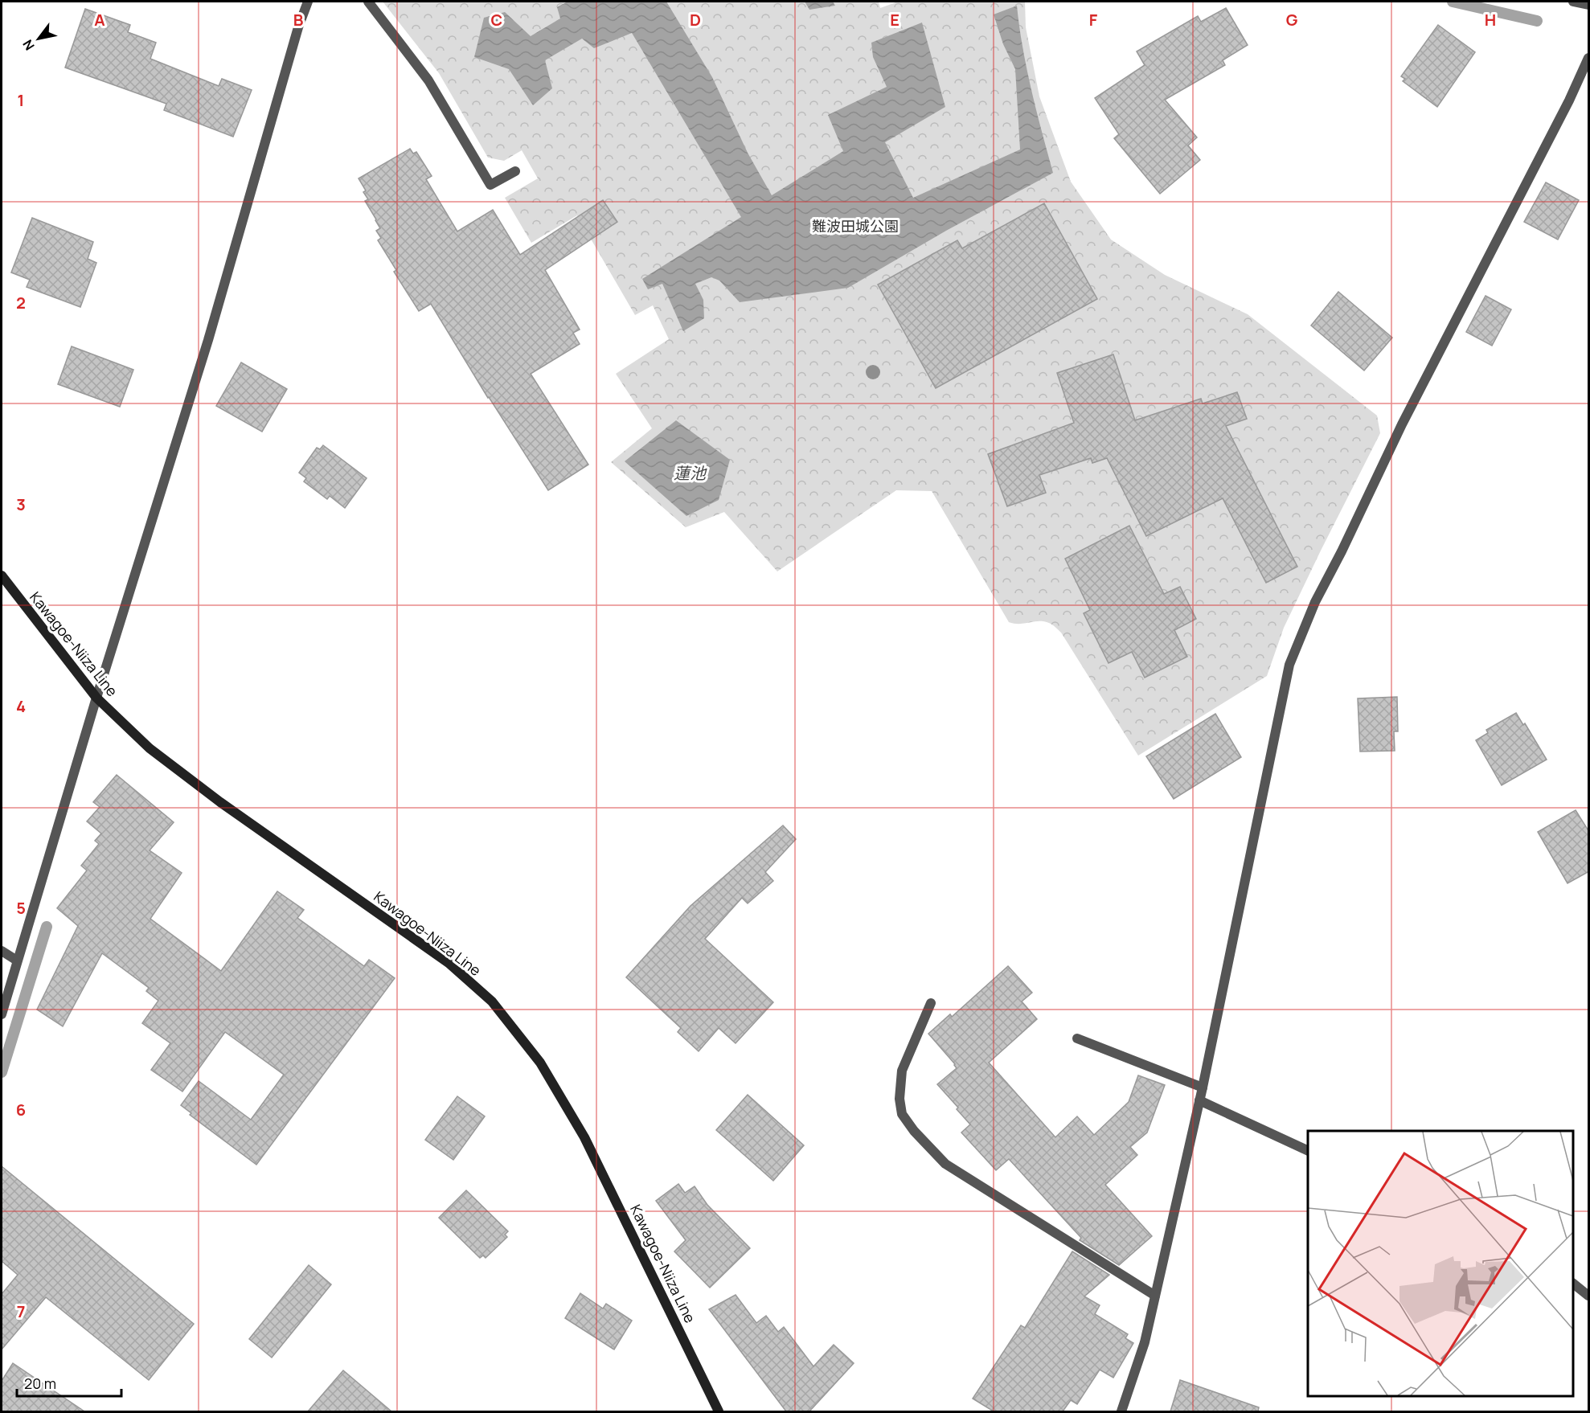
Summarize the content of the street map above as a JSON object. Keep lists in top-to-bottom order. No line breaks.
{"streets":{"main road":["Kawagoe-Niiza Line"]},"water":["蓮池"],"parks":["難波田城公園"],"scale_bar":"20 m","north":"bottom left","grid":{"columns":["A","B","C","D","E","F","G","H"],"rows":["1","2","3","4","5","6","7"]}}
